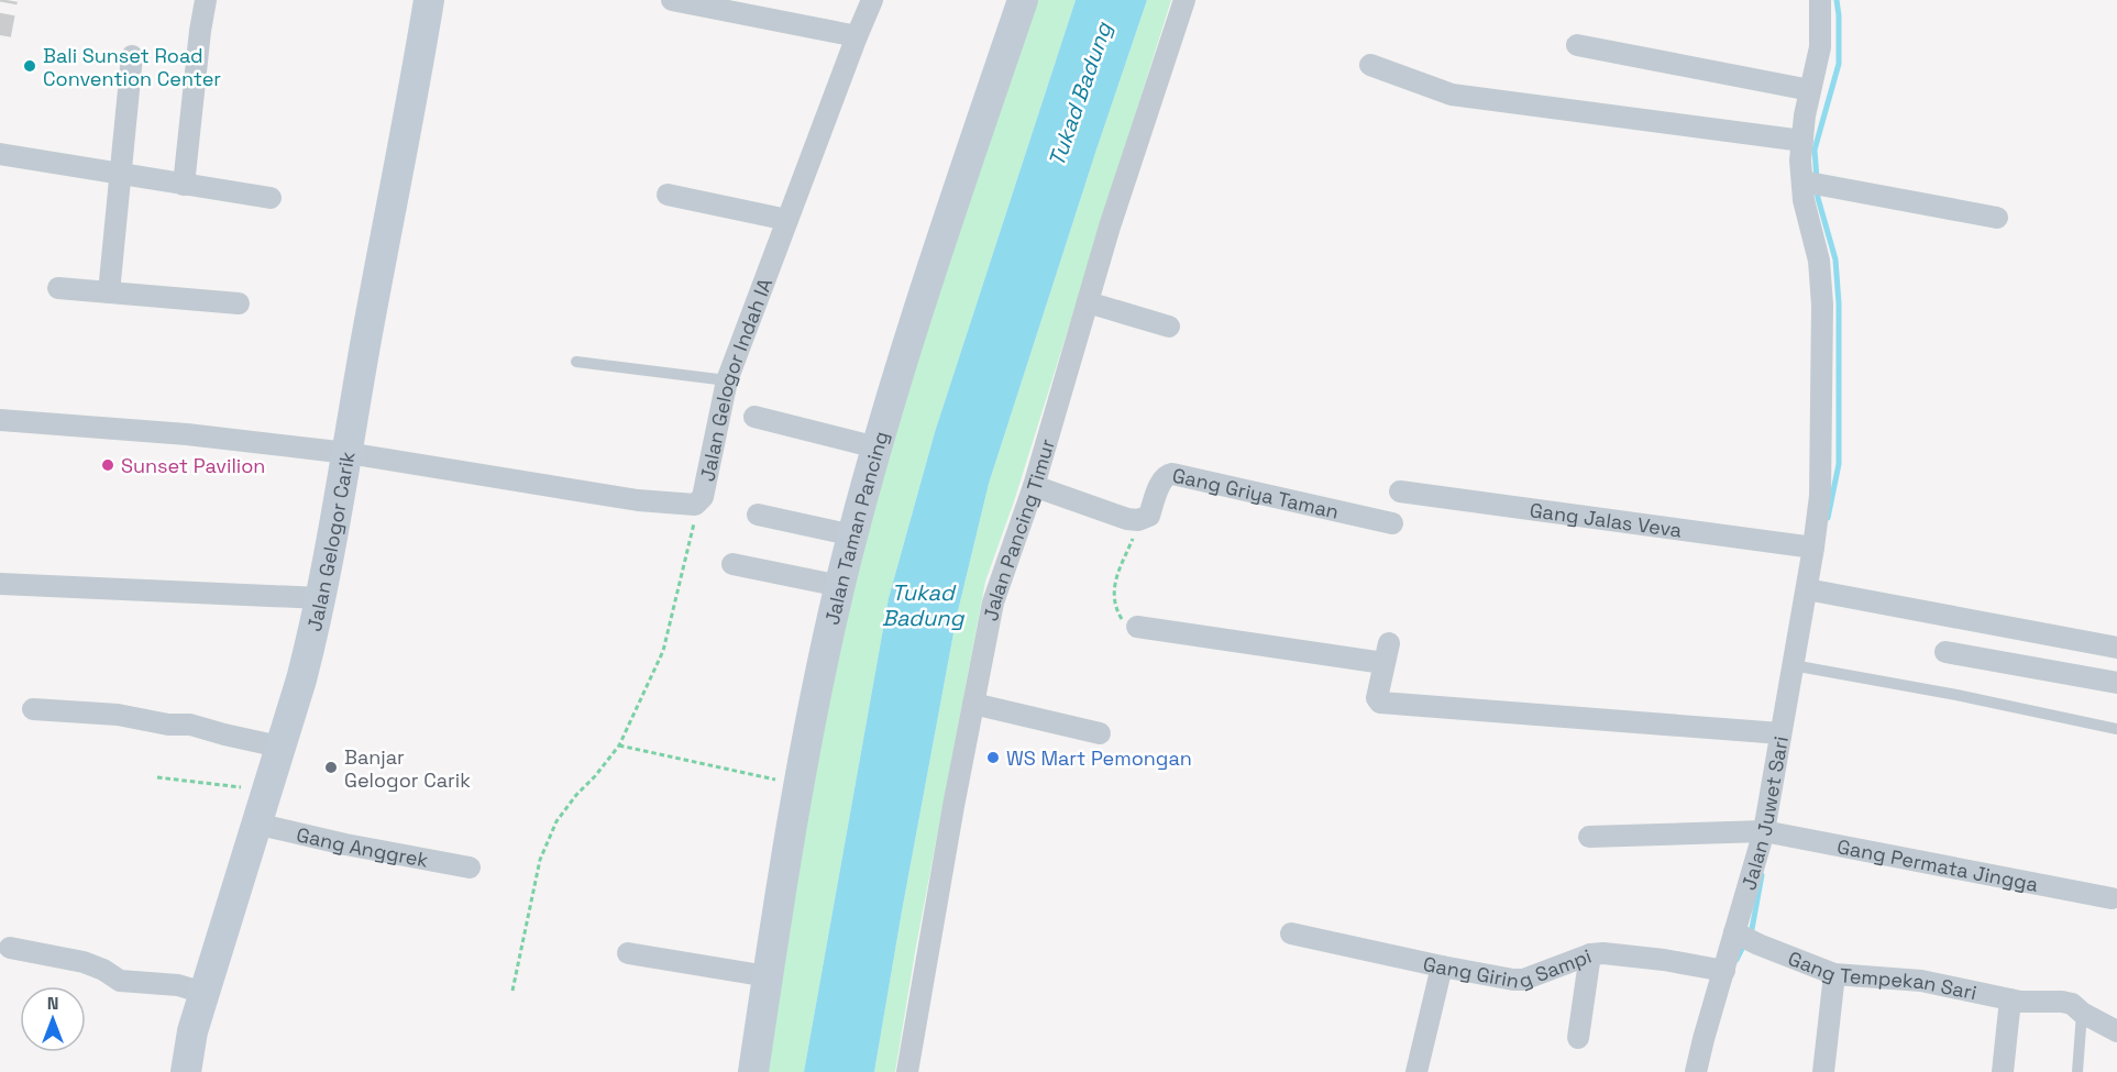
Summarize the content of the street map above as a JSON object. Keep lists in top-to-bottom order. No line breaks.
{"streets":{"street":["Jalan Gelogor Indah IA","Gang Griya Taman","Gang Jalas Veva","Jalan Taman Pancing","Jalan Pancing Timur","Jalan Gelogor Carik","Jalan Juwet Sari","Gang Anggrek","Gang Permata Jingga","Gang Giring Sampi","Gang Tempekan Sari"]},"crossings":[["Jalan Gelogor Indah IA","Jalan Gelogor Carik"],["Gang Jalas Veva","Jalan Juwet Sari"],["Jalan Gelogor Carik","Gang Anggrek"],["Jalan Juwet Sari","Gang Permata Jingga"],["Jalan Juwet Sari","Gang Giring Sampi"],["Jalan Juwet Sari","Gang Tempekan Sari"]],"water":["Tukad Badung"],"places":["Bali Sunset Road Convention Center","Sunset Pavilion","WS Mart Pemongan","Banjar Gelogor Carik"],"north":"top"}
